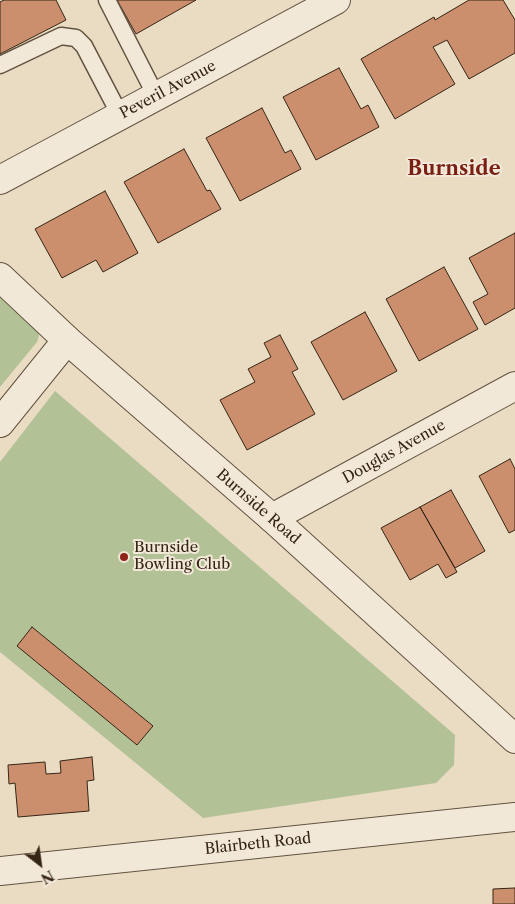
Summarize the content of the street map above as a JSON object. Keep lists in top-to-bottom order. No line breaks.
{"streets":{"street":["Peveril Avenue","Douglas Avenue","Burnside Road","Blairbeth Road"]},"crossings":[["Douglas Avenue","Burnside Road"]],"districts":["Burnside"],"places":["Burnside Bowling Club"],"north":"bottom right"}
